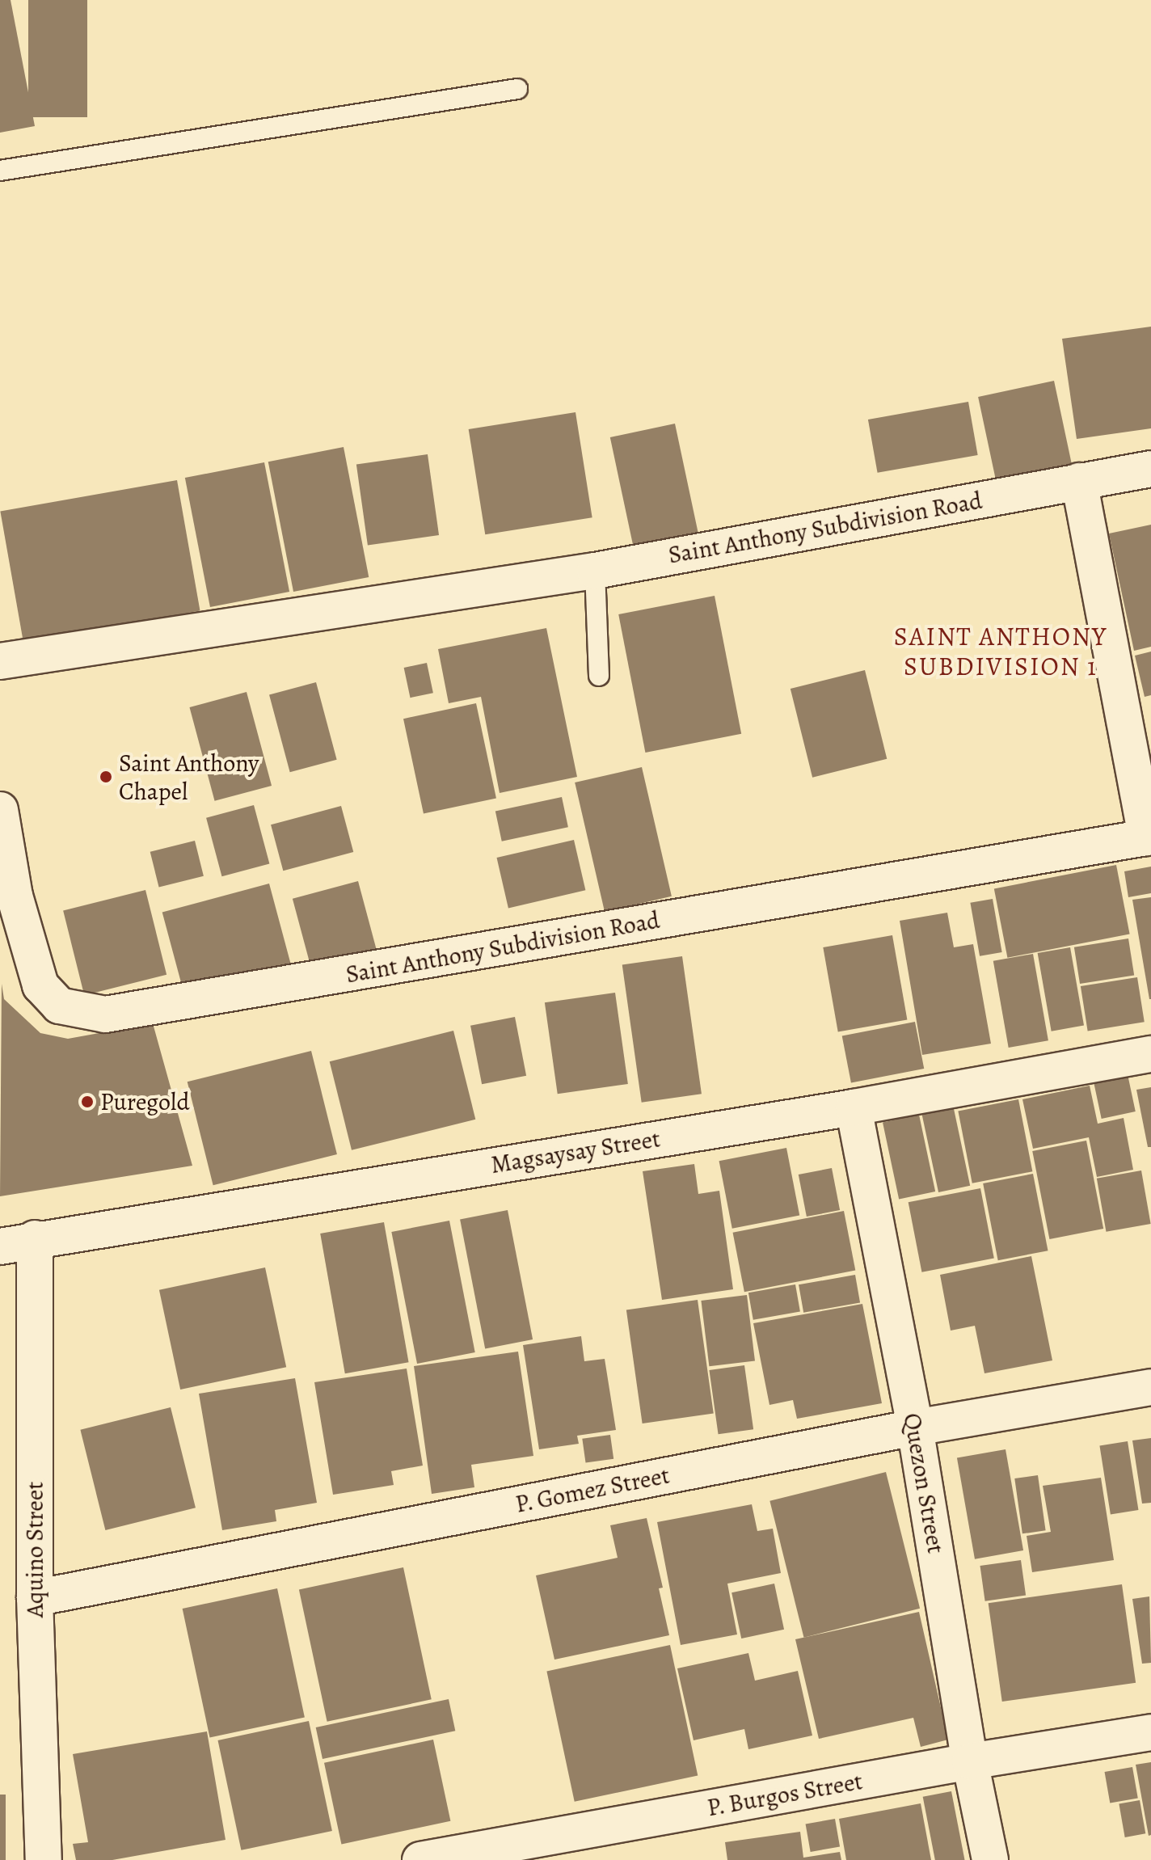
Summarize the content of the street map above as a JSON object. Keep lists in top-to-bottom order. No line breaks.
{"streets":{"street":["Saint Anthony Subdivision Road","Magsaysay Street","Quezon Street","P. Gomez Street","Aquino Street","P. Burgos Street"]},"crossings":[["Magsaysay Street","Quezon Street"],["Magsaysay Street","Aquino Street"],["Quezon Street","P. Gomez Street"],["Quezon Street","P. Burgos Street"],["P. Gomez Street","Aquino Street"]],"districts":["SAINT ANTHONY SUBDIVISION 1"],"places":["Saint Anthony Chapel","Puregold"]}
